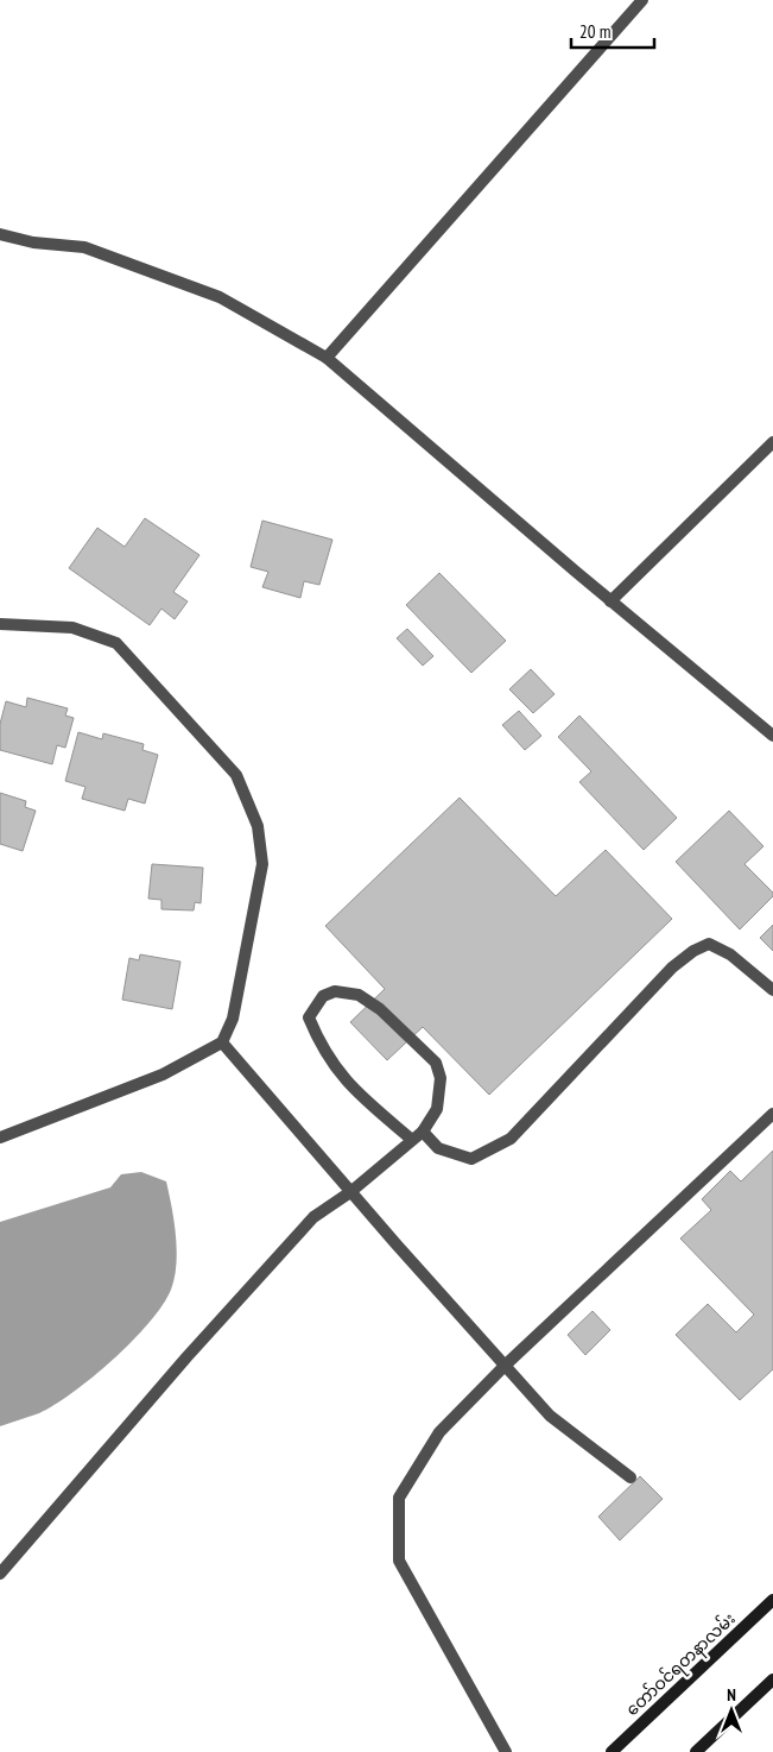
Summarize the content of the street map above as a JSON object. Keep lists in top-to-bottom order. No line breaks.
{"streets":{"main road":["တော်ဝင်ရတနာလမ်း"]},"scale_bar":"20 m","north":"top"}
